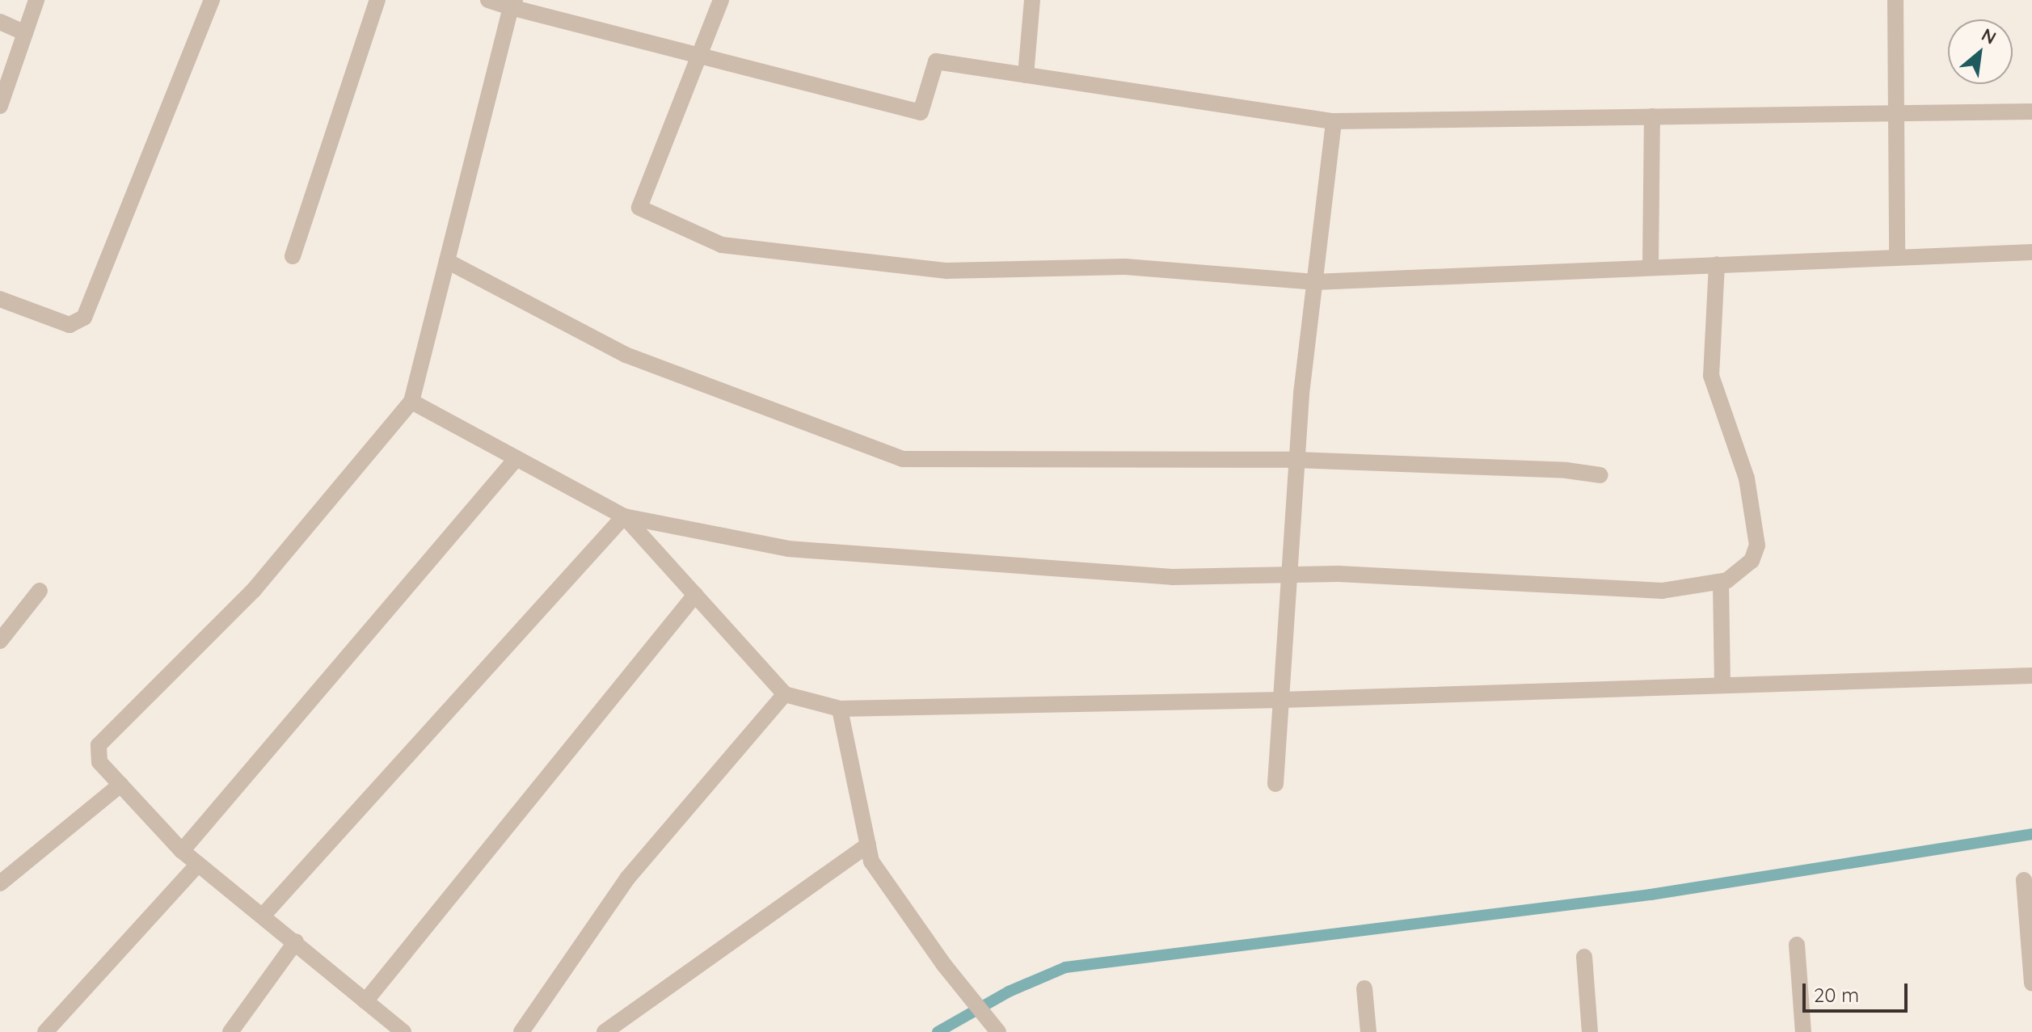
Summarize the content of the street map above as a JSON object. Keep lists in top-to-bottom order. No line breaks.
{"scale_bar":"20 m","north":"top right"}
